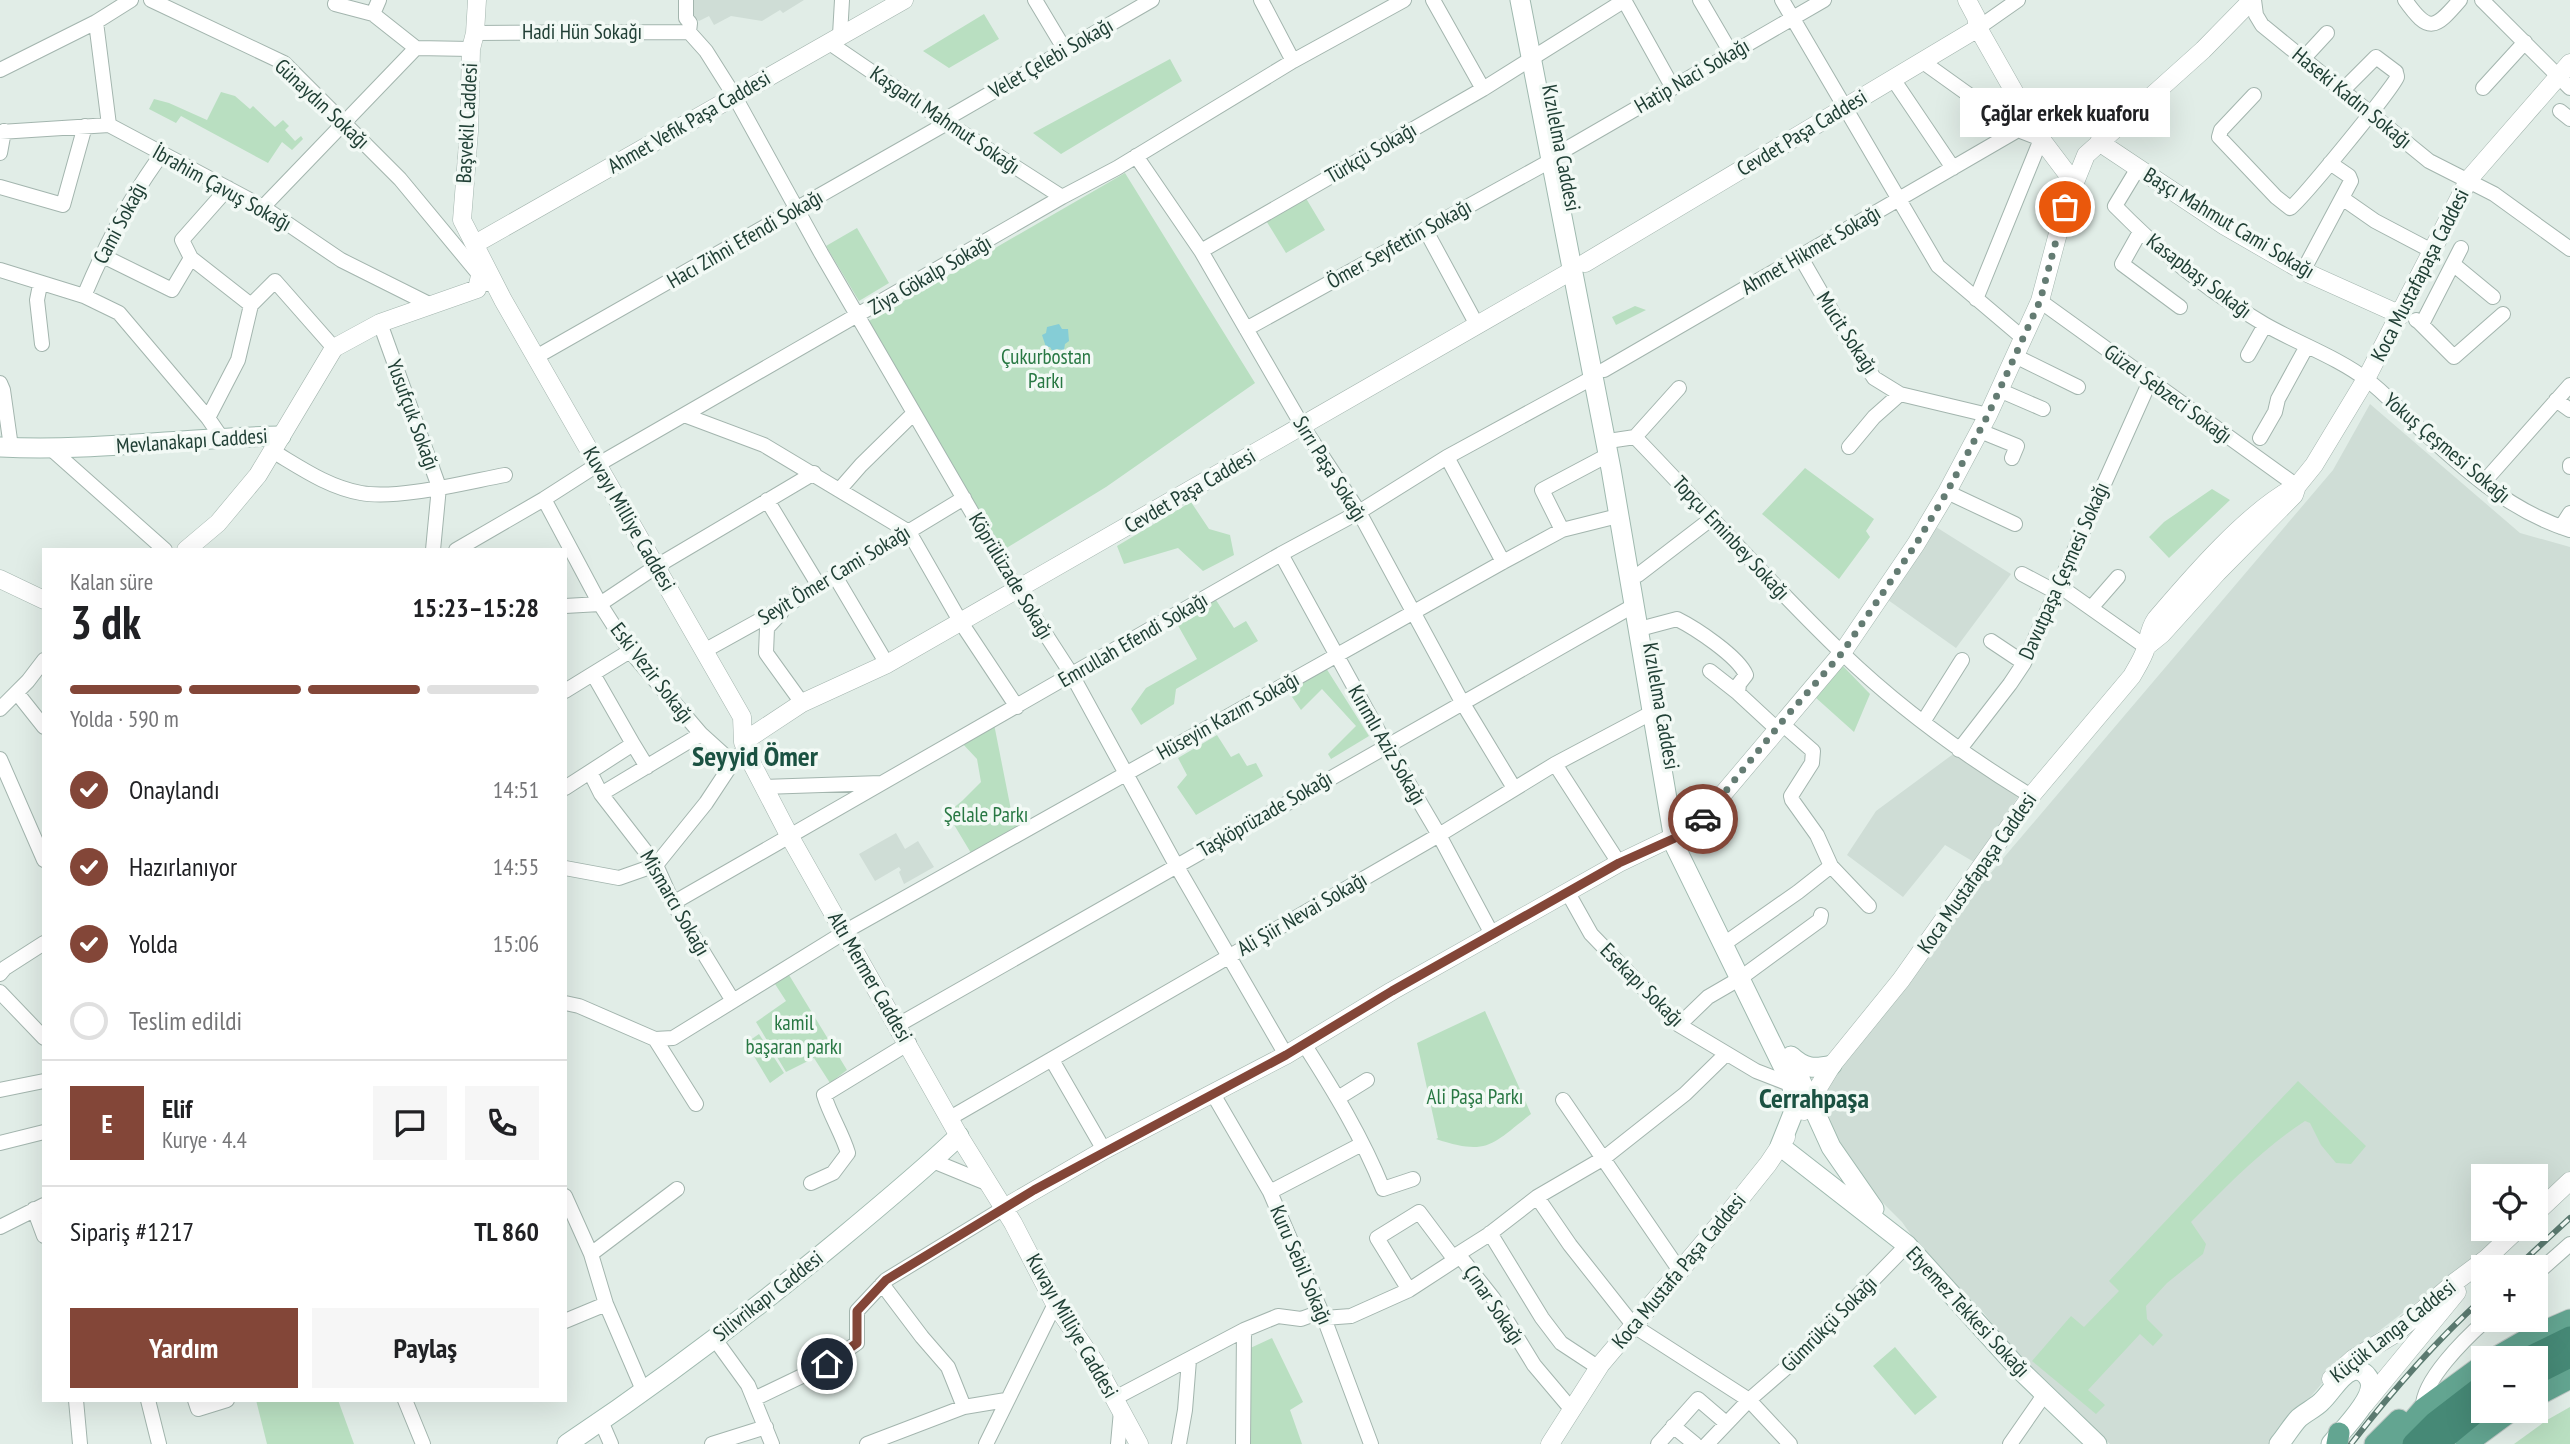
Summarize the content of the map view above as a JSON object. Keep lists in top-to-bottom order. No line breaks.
{"streets":{"main road":["Kızılelma Caddesi","Mevlanakapı Caddesi","Silivrikapı Caddesi","Etyemez Tekkesi Sokağı","Küçük Langa Caddesi"],"street":["Hadi Hün Sokağı","Velet Çelebi Sokağı","Hatip Naci Sokağı","Haseki Kadın Sokağı","Günaydın Sokağı","Kaşgarlı Mahmut Sokağı","Ahmet Vefik Paşa Caddesi","Başvekil Caddesi","Cevdet Paşa Caddesi","Türkçü Sokağı","İbrahim Çavuş Sokağı","Cami Sokağı","Başçı Mahmut Cami Sokağı","Hacı Zihni Efendi Sokağı","Ömer Seyfettin Sokağı","Ahmet Hikmet Sokağı","Ziya Gökalp Sokağı","Koca Mustafapaşa Caddesi","Kasapbaşı Sokağı","Mucit Sokağı","Güzel Sebzeci Sokağı","Yusufçuk Sokağı","Yokuş Çeşmesi Sokağı","Sırrı Paşa Sokağı","Kuvayı Milliye Caddesi","Topçu Eminbey Sokağı","Davutpaşa Çeşmesi Sokağı","Seyit Ömer Cami Sokağı","Köprülüzade Sokağı","Emrullah Efendi Sokağı","Eski Vezir Sokağı","Hüseyin Kazım Sokağı","Kırımlı Aziz Sokağı","Taşköprüzade Sokağı","Mismarcı Sokağı","Ali Şiir Nevai Sokağı","Altı Mermer Caddesi","Esekapı Sokağı","Kuru Sebil Sokağı","Koca Mustafa Paşa Caddesi","Çınar Sokağı","Gümrükçü Sokağı"]},"crossings":[["Hadi Hün Sokağı","Başvekil Caddesi"],["Hadi Hün Sokağı","Köprülüzade Sokağı"],["Velet Çelebi Sokağı","Kaşgarlı Mahmut Sokağı"],["Velet Çelebi Sokağı","Hacı Zihni Efendi Sokağı"],["Hatip Naci Sokağı","Kızılelma Caddesi"],["Hatip Naci Sokağı","Ömer Seyfettin Sokağı"],["Haseki Kadın Sokağı","Koca Mustafapaşa Caddesi"],["Günaydın Sokağı","Ahmet Vefik Paşa Caddesi"],["Günaydın Sokağı","Başvekil Caddesi"],["Günaydın Sokağı","Kuvayı Milliye Caddesi"],["Kaşgarlı Mahmut Sokağı","Ahmet Vefik Paşa Caddesi"],["Kaşgarlı Mahmut Sokağı","Hacı Zihni Efendi Sokağı"],["Kaşgarlı Mahmut Sokağı","Ziya Gökalp Sokağı"],["Ahmet Vefik Paşa Caddesi","Başvekil Caddesi"],["Ahmet Vefik Paşa Caddesi","Köprülüzade Sokağı"],["Başvekil Caddesi","Kuvayı Milliye Caddesi"],["Cevdet Paşa Caddesi","Kızılelma Caddesi"],["Cevdet Paşa Caddesi","Sırrı Paşa Sokağı"],["Cevdet Paşa Caddesi","Kuvayı Milliye Caddesi"],["Cevdet Paşa Caddesi","Köprülüzade Sokağı"],["Cevdet Paşa Caddesi","Altı Mermer Caddesi"],["Kızılelma Caddesi","Türkçü Sokağı"],["Kızılelma Caddesi","Ömer Seyfettin Sokağı"],["Kızılelma Caddesi","Ahmet Hikmet Sokağı"],["Kızılelma Caddesi","Koca Mustafapaşa Caddesi"],["Kızılelma Caddesi","Emrullah Efendi Sokağı"],["Kızılelma Caddesi","Hüseyin Kazım Sokağı"],["Kızılelma Caddesi","Taşköprüzade Sokağı"],["Kızılelma Caddesi","Ali Şiir Nevai Sokağı"],["Kızılelma Caddesi","Esekapı Sokağı"],["Kızılelma Caddesi","Koca Mustafa Paşa Caddesi"],["Kızılelma Caddesi","Etyemez Tekkesi Sokağı"],["Türkçü Sokağı","Sırrı Paşa Sokağı"],["İbrahim Çavuş Sokağı","Cami Sokağı"],["Başçı Mahmut Cami Sokağı","Koca Mustafapaşa Caddesi"],["Başçı Mahmut Cami Sokağı","Kasapbaşı Sokağı"],["Hacı Zihni Efendi Sokağı","Kuvayı Milliye Caddesi"],["Hacı Zihni Efendi Sokağı","Köprülüzade Sokağı"],["Ömer Seyfettin Sokağı","Sırrı Paşa Sokağı"],["Ahmet Hikmet Sokağı","Mucit Sokağı"],["Ahmet Hikmet Sokağı","Emrullah Efendi Sokağı"],["Ziya Gökalp Sokağı","Sırrı Paşa Sokağı"],["Ziya Gökalp Sokağı","Kuvayı Milliye Caddesi"],["Ziya Gökalp Sokağı","Köprülüzade Sokağı"],["Ziya Gökalp Sokağı","Eski Vezir Sokağı"],["Koca Mustafapaşa Caddesi","Kasapbaşı Sokağı"],["Koca Mustafapaşa Caddesi","Güzel Sebzeci Sokağı"],["Koca Mustafapaşa Caddesi","Yokuş Çeşmesi Sokağı"],["Koca Mustafapaşa Caddesi","Topçu Eminbey Sokağı"],["Koca Mustafapaşa Caddesi","Koca Mustafa Paşa Caddesi"],["Kasapbaşı Sokağı","Yokuş Çeşmesi Sokağı"],["Güzel Sebzeci Sokağı","Davutpaşa Çeşmesi Sokağı"],["Sırrı Paşa Sokağı","Emrullah Efendi Sokağı"],["Sırrı Paşa Sokağı","Hüseyin Kazım Sokağı"],["Sırrı Paşa Sokağı","Taşköprüzade Sokağı"],["Sırrı Paşa Sokağı","Ali Şiir Nevai Sokağı"],["Kuvayı Milliye Caddesi","Seyit Ömer Cami Sokağı"],["Kuvayı Milliye Caddesi","Altı Mermer Caddesi"],["Kuvayı Milliye Caddesi","Çınar Sokağı"],["Topçu Eminbey Sokağı","Davutpaşa Çeşmesi Sokağı"],["Seyit Ömer Cami Sokağı","Köprülüzade Sokağı"],["Köprülüzade Sokağı","Emrullah Efendi Sokağı"],["Köprülüzade Sokağı","Hüseyin Kazım Sokağı"],["Köprülüzade Sokağı","Taşköprüzade Sokağı"],["Köprülüzade Sokağı","Ali Şiir Nevai Sokağı"],["Emrullah Efendi Sokağı","Kırımlı Aziz Sokağı"],["Emrullah Efendi Sokağı","Mismarcı Sokağı"],["Emrullah Efendi Sokağı","Altı Mermer Caddesi"],["Hüseyin Kazım Sokağı","Kırımlı Aziz Sokağı"],["Hüseyin Kazım Sokağı","Mismarcı Sokağı"],["Hüseyin Kazım Sokağı","Altı Mermer Caddesi"],["Kırımlı Aziz Sokağı","Taşköprüzade Sokağı"],["Kırımlı Aziz Sokağı","Ali Şiir Nevai Sokağı"],["Taşköprüzade Sokağı","Altı Mermer Caddesi"],["Ali Şiir Nevai Sokağı","Altı Mermer Caddesi"],["Ali Şiir Nevai Sokağı","Silivrikapı Caddesi"],["Altı Mermer Caddesi","Silivrikapı Caddesi"],["Kuru Sebil Sokağı","Çınar Sokağı"],["Koca Mustafa Paşa Caddesi","Çınar Sokağı"],["Etyemez Tekkesi Sokağı","Gümrükçü Sokağı"]],"districts":["Seyyid Ömer","Cerrahpaşa"],"parks":["Çukurbostan Parkı","Şelale Parkı","kamil başaran parkı","Ali Paşa Parkı"],"places":["Çağlar erkek kuaforu"],"page":{"bubble":"Çağlar erkek kuaforu","heading":["3 dk","Kalan süre","15:23–15:28"],"panel":["Elif","Kurye · 4.4","Sipariş #1217","TL 860"],"bar":"Yolda · 590 m","list":[["Onaylandı","14:51"],["Hazırlanıyor","14:55"],["Yolda","15:06"],"Teslim edildi"],"round":"E","map_buttons":["+","−"],"buttons":["Yardım","Paylaş"]}}
